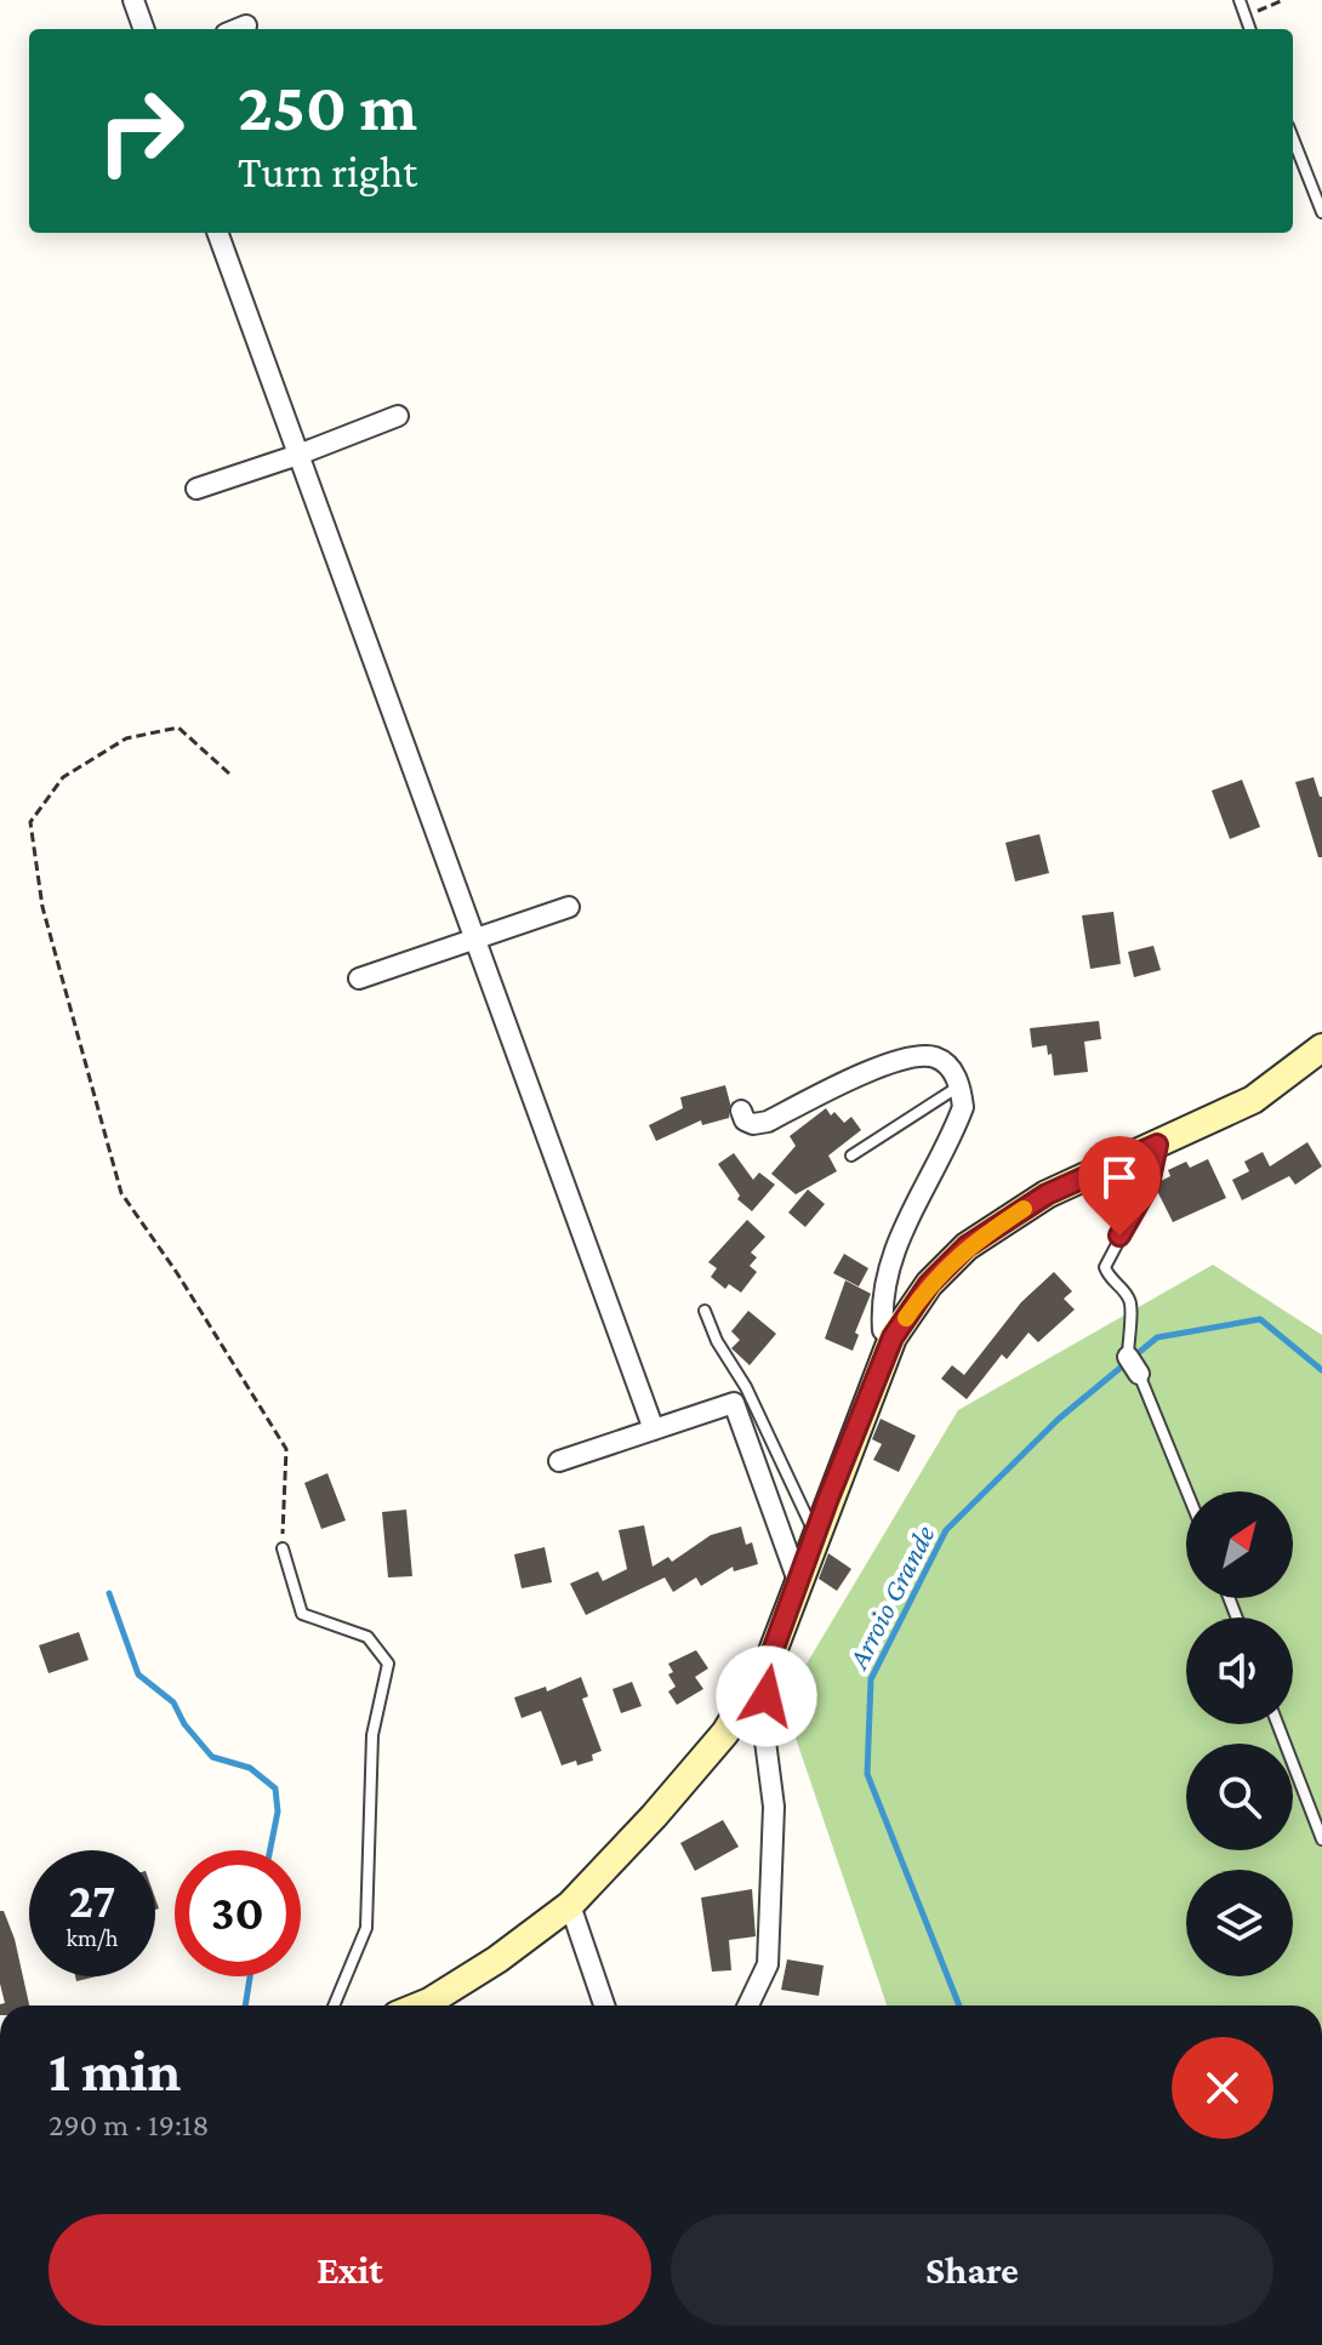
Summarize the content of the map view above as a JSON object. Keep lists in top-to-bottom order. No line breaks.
{"water":["Arroio Grande"],"north":"top right","page":{"turn":["250 m","Turn right"],"speed":"27 km/h","limit":"30","heading":["1 min","290 m · 19:18"],"buttons":["Exit","Share"]}}
